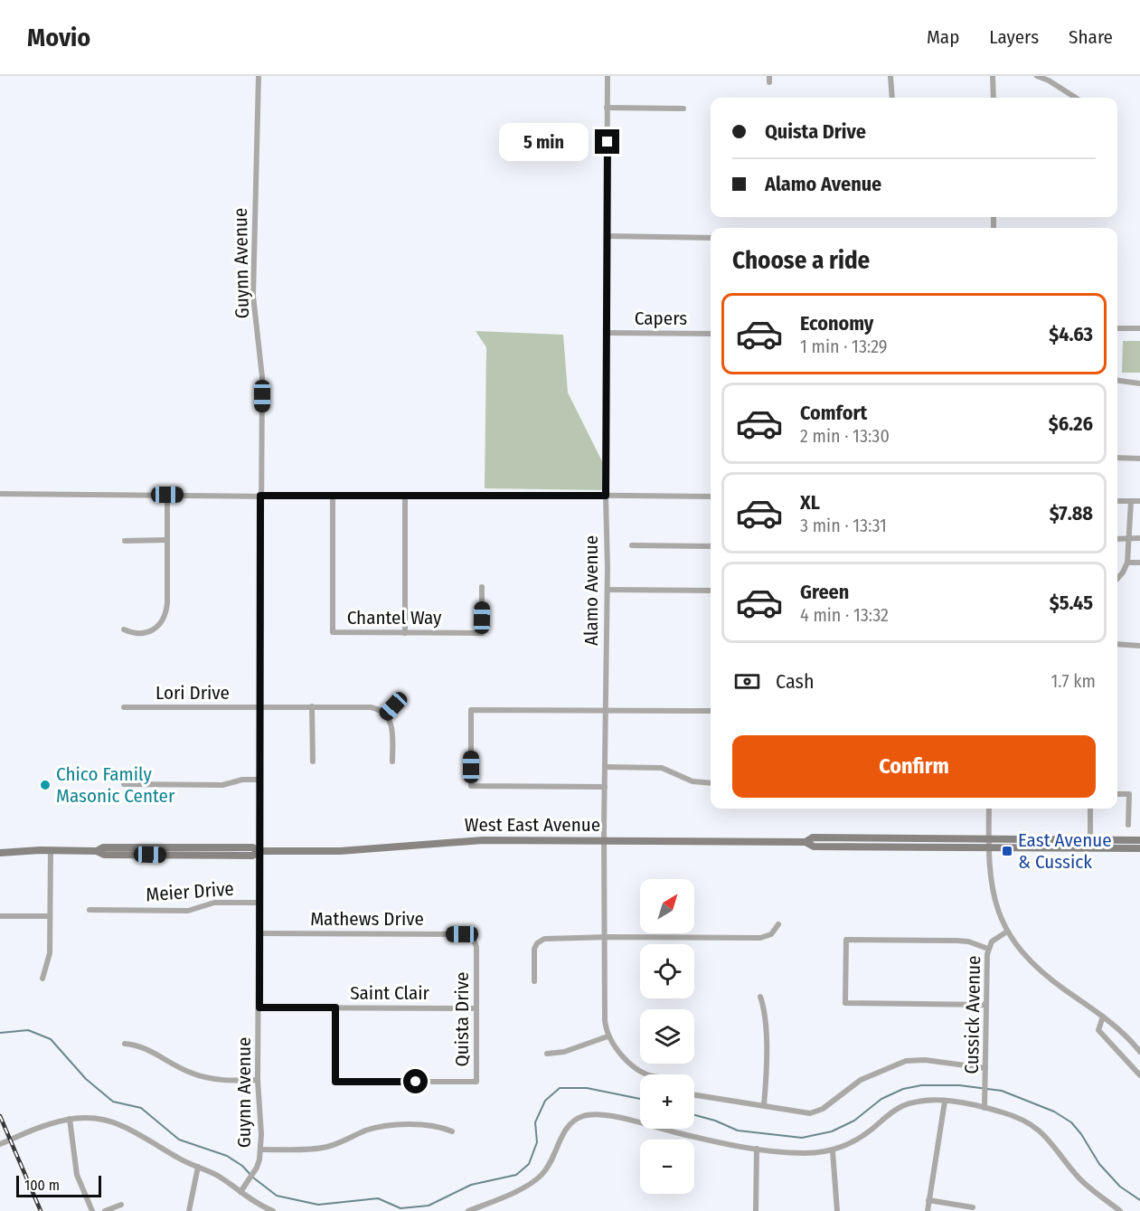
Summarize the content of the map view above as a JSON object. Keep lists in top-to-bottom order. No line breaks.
{"streets":{"main road":["West East Avenue"],"street":["Guynn Avenue","Capers","Alamo Avenue","Chantel Way","Lori Drive","Meier Drive","Mathews Drive","Saint Clair","Cussick Avenue","Quista Drive"]},"crossings":[["Guynn Avenue","Lori Drive"],["Guynn Avenue","West East Avenue"],["Guynn Avenue","Meier Drive"],["Guynn Avenue","Mathews Drive"],["Guynn Avenue","Saint Clair"],["Capers","Alamo Avenue"],["Alamo Avenue","West East Avenue"],["Mathews Drive","Quista Drive"],["Saint Clair","Quista Drive"]],"places":{"other":["Chico Family Masonic Center"],"transit":["East Avenue & Cussick"]},"scale_bar":"100 m","north":"top right","page":{"header":"Movio","nav":["Map","Layers","Share"],"banner":["Quista Drive","Alamo Avenue"],"bubble":"5 min","heading":"Choose a ride","list":[{"name":"Economy","note":"1 min · 13:29","value":"$4.63"},{"name":"Comfort","note":"2 min · 13:30","value":"$6.26"},{"name":"XL","note":"3 min · 13:31","value":"$7.88"},{"name":"Green","note":"4 min · 13:32","value":"$5.45"}],"pay":["Cash","1.7 km"],"buttons":"Confirm","map_buttons":["+","−"],"scale":"100 m"}}
